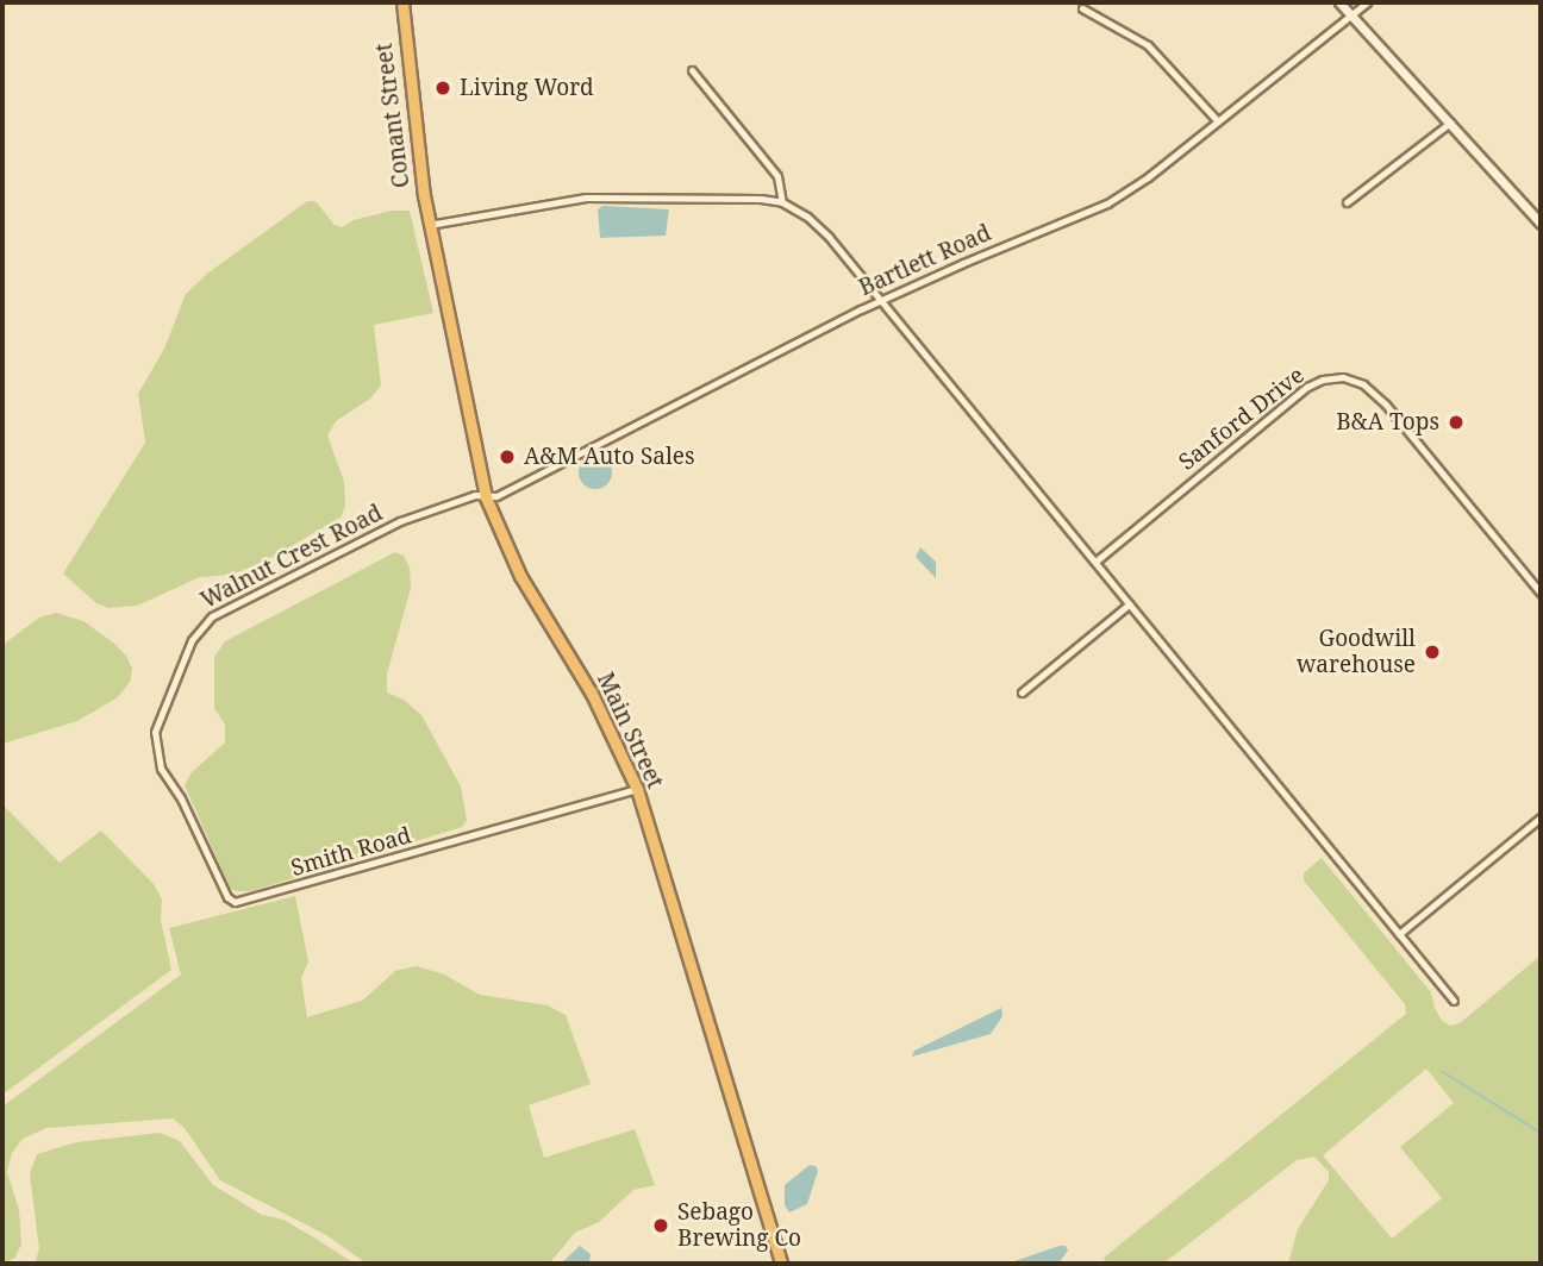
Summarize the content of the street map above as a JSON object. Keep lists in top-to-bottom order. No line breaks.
{"streets":{"highway":["Conant Street","Main Street"],"street":["Bartlett Road","Sanford Drive","Walnut Crest Road","Smith Road"]},"crossings":[["Conant Street","Main Street"],["Bartlett Road","Walnut Crest Road"],["Bartlett Road","Main Street"],["Walnut Crest Road","Main Street"],["Walnut Crest Road","Smith Road"],["Main Street","Smith Road"]],"places":["Living Word","B&A Tops","A&M Auto Sales","Goodwill warehouse","Sebago Brewing Co"]}
